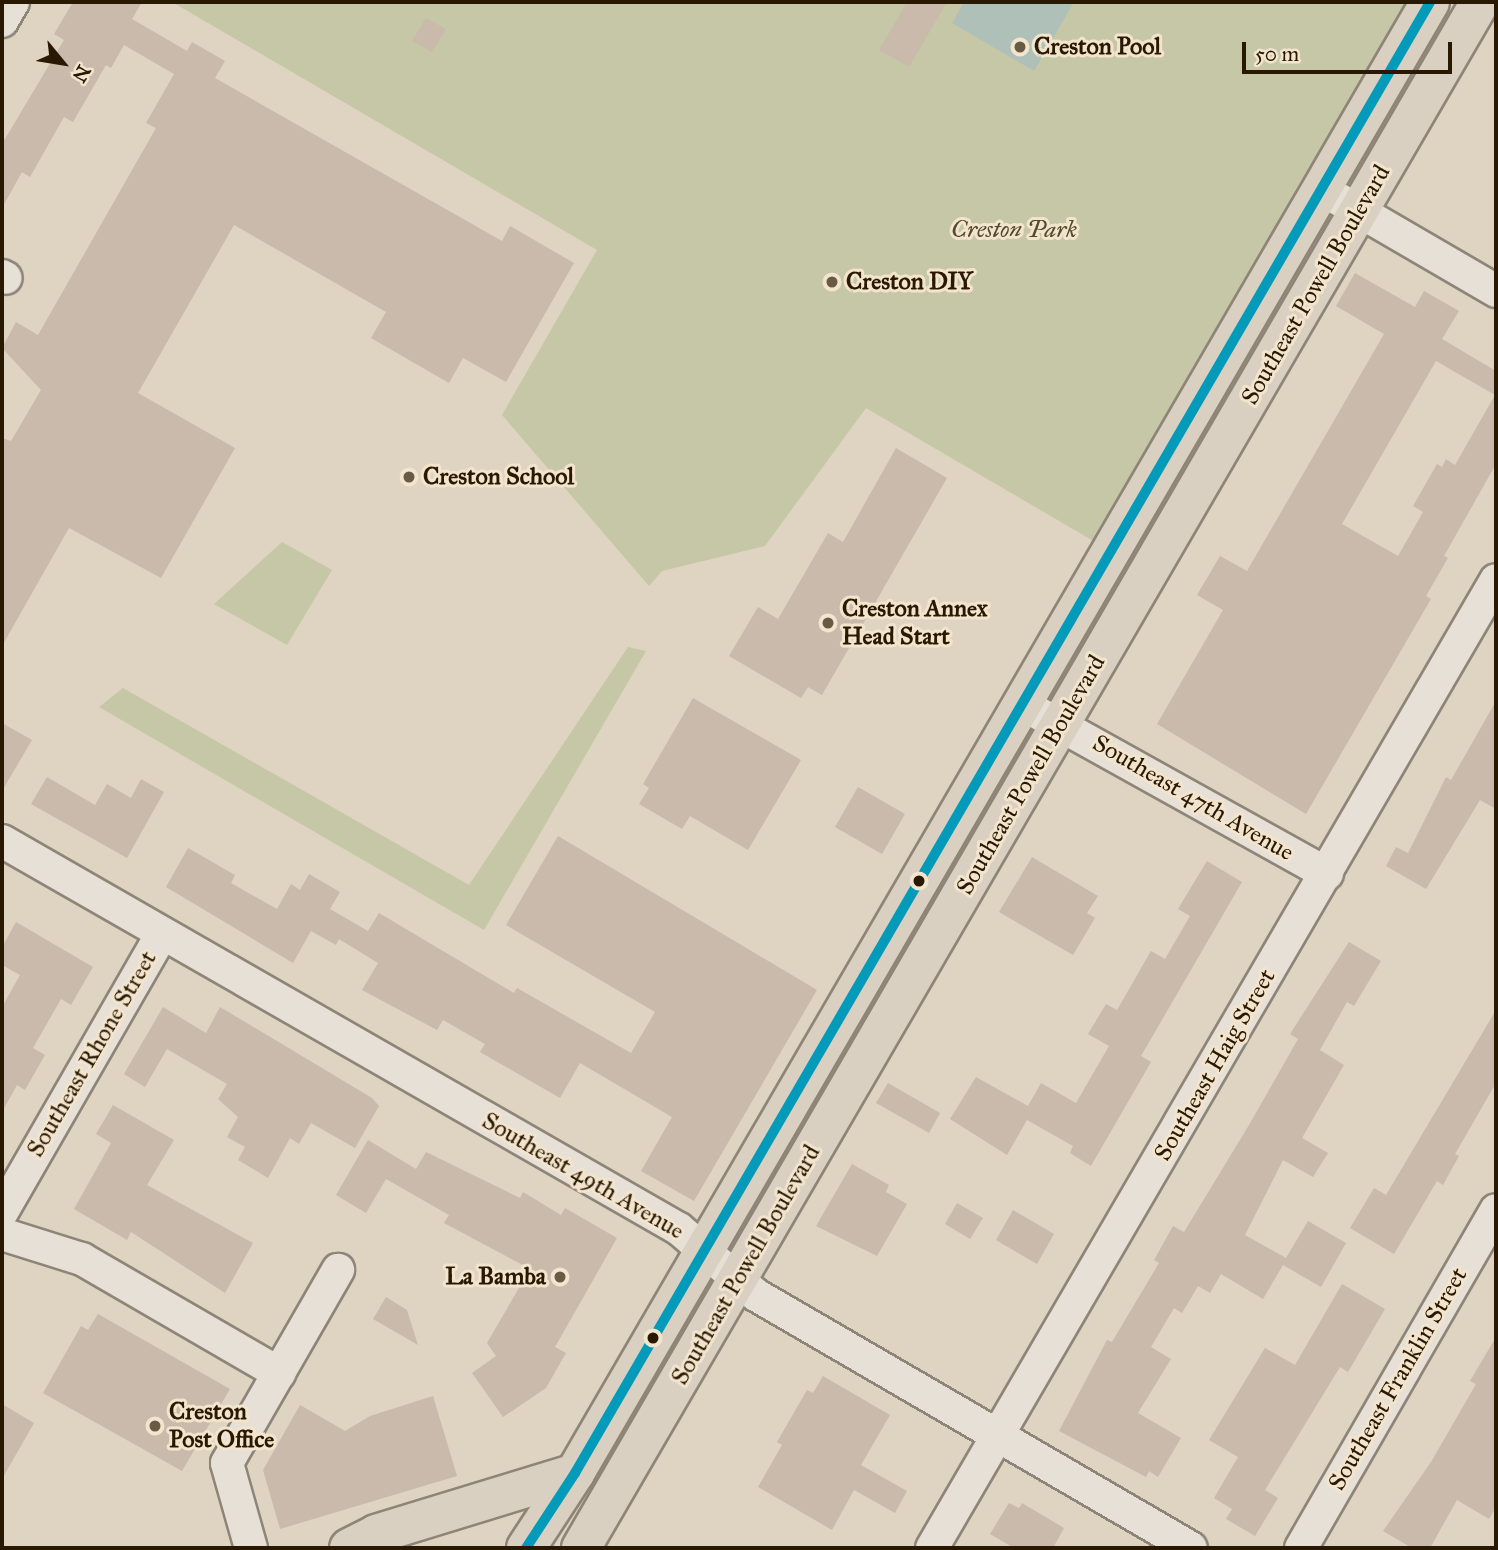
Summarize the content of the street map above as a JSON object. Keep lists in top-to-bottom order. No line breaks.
{"streets":{"main road":["Southeast Powell Boulevard"],"street":["Southeast 47th Avenue","Southeast Rhone Street","Southeast Haig Street","Southeast 49th Avenue","Southeast Franklin Street"]},"crossings":[["Southeast Powell Boulevard","Southeast 47th Avenue"],["Southeast Powell Boulevard","Southeast 49th Avenue"],["Southeast 47th Avenue","Southeast Haig Street"],["Southeast Rhone Street","Southeast 49th Avenue"],["Southeast Haig Street","Southeast 49th Avenue"]],"parks":["Creston Park"],"places":["Creston Pool","Creston DIY","Creston School","Creston Annex Head Start","La Bamba","Creston Post Office"],"scale_bar":"50 m","north":"bottom right"}
